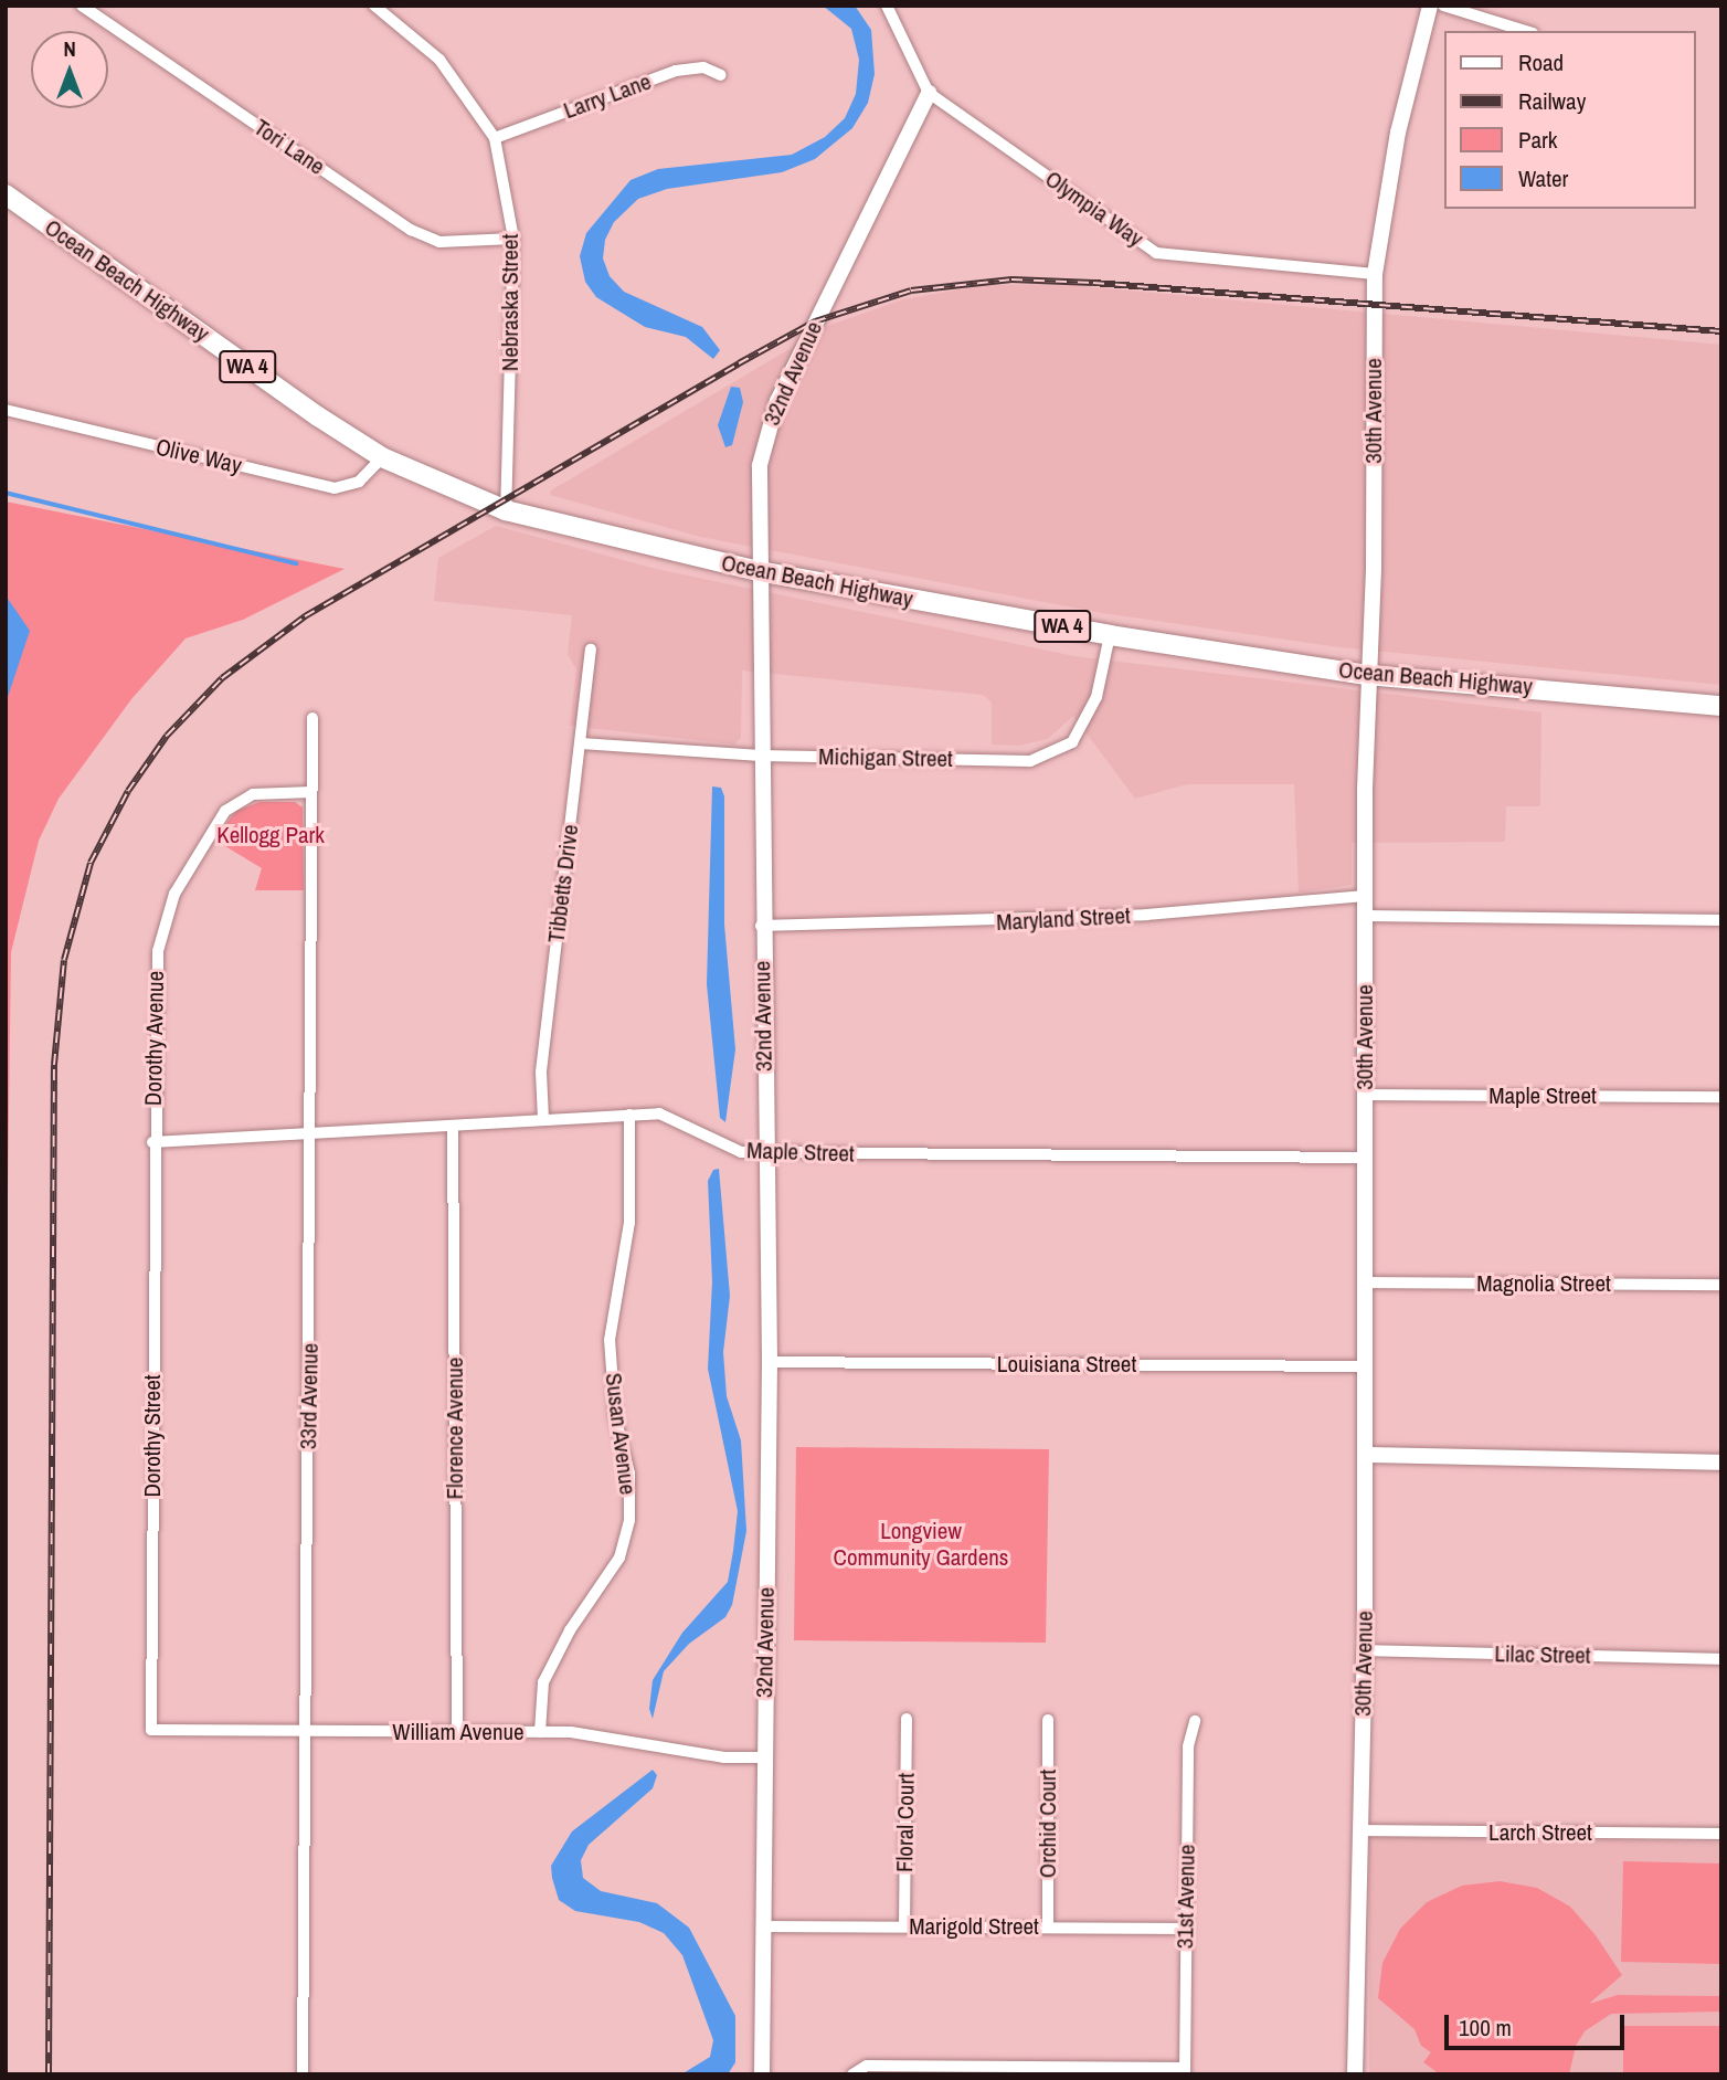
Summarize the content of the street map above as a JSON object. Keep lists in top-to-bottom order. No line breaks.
{"streets":{"main road":["Ocean Beach Highway","WA 4"],"street":["Larry Lane","Tori Lane","Olympia Way","Nebraska Street","32nd Avenue","30th Avenue","Olive Way","Michigan Street","Tibbetts Drive","Maryland Street","Dorothy Avenue","Maple Street","Magnolia Street","Louisiana Street","33rd Avenue","Florence Avenue","Susan Avenue","Dorothy Street","Lilac Street","William Avenue","Floral Court","Orchid Court","Larch Street","31st Avenue","Marigold Street"]},"crossings":[["Larry Lane","Nebraska Street"],["Tori Lane","Nebraska Street"],["Olympia Way","32nd Avenue"],["Olympia Way","30th Avenue"],["Ocean Beach Highway","Nebraska Street"],["Ocean Beach Highway","32nd Avenue"],["Ocean Beach Highway","30th Avenue"],["Ocean Beach Highway","Olive Way"],["Ocean Beach Highway","Michigan Street"],["32nd Avenue","Michigan Street"],["32nd Avenue","Maryland Street"],["32nd Avenue","Maple Street"],["32nd Avenue","Louisiana Street"],["32nd Avenue","William Avenue"],["32nd Avenue","Marigold Street"],["30th Avenue","Maryland Street"],["30th Avenue","Maple Street"],["30th Avenue","Magnolia Street"],["30th Avenue","Louisiana Street"],["30th Avenue","Lilac Street"],["30th Avenue","Larch Street"],["Michigan Street","Tibbetts Drive"],["Tibbetts Drive","Maple Street"],["Dorothy Avenue","Maple Street"],["Dorothy Avenue","33rd Avenue"],["Dorothy Avenue","Dorothy Street"],["Maple Street","33rd Avenue"],["Maple Street","Florence Avenue"],["Maple Street","Susan Avenue"],["Maple Street","Dorothy Street"],["33rd Avenue","William Avenue"],["Florence Avenue","William Avenue"],["Susan Avenue","William Avenue"],["Dorothy Street","William Avenue"],["Floral Court","Marigold Street"],["Orchid Court","Marigold Street"],["31st Avenue","Marigold Street"]],"parks":["Kellogg Park","Longview Community Gardens"],"legend":["Road","Railway","Park","Water"],"scale_bar":"100 m","north":"top"}
